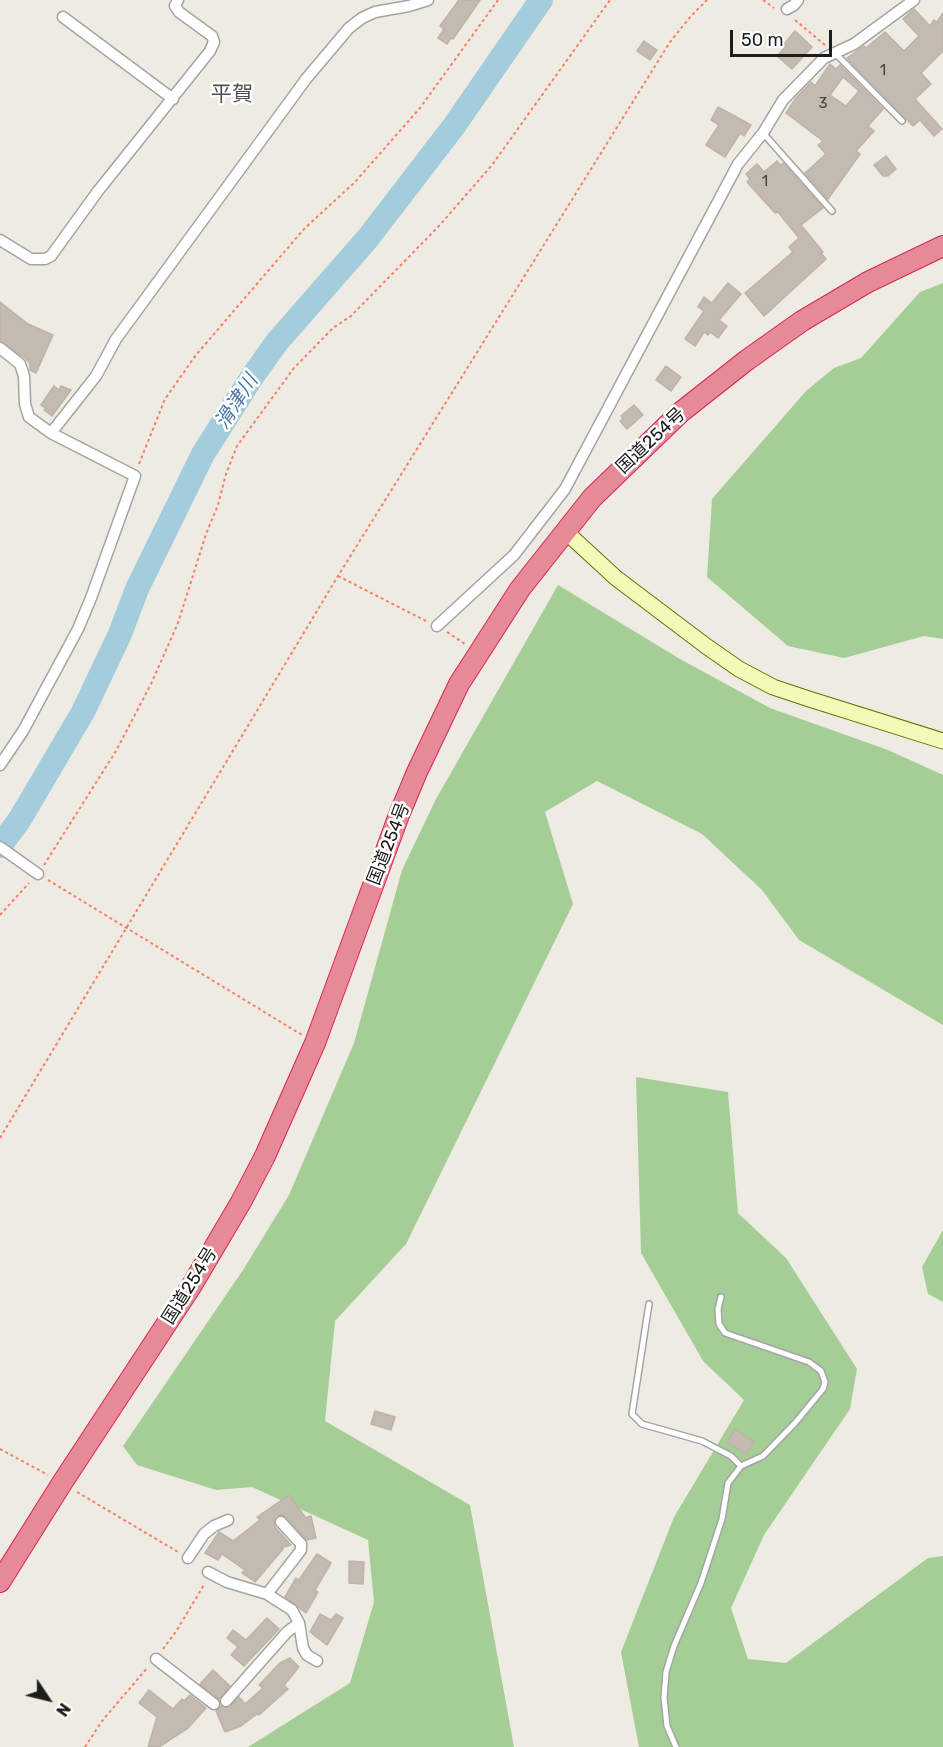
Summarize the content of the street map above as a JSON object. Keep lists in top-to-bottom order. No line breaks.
{"streets":{"highway":["国道254号"]},"districts":["平賀"],"water":["滑津川"],"house_numbers":["1","3","1"],"scale_bar":"50 m","north":"bottom right"}
